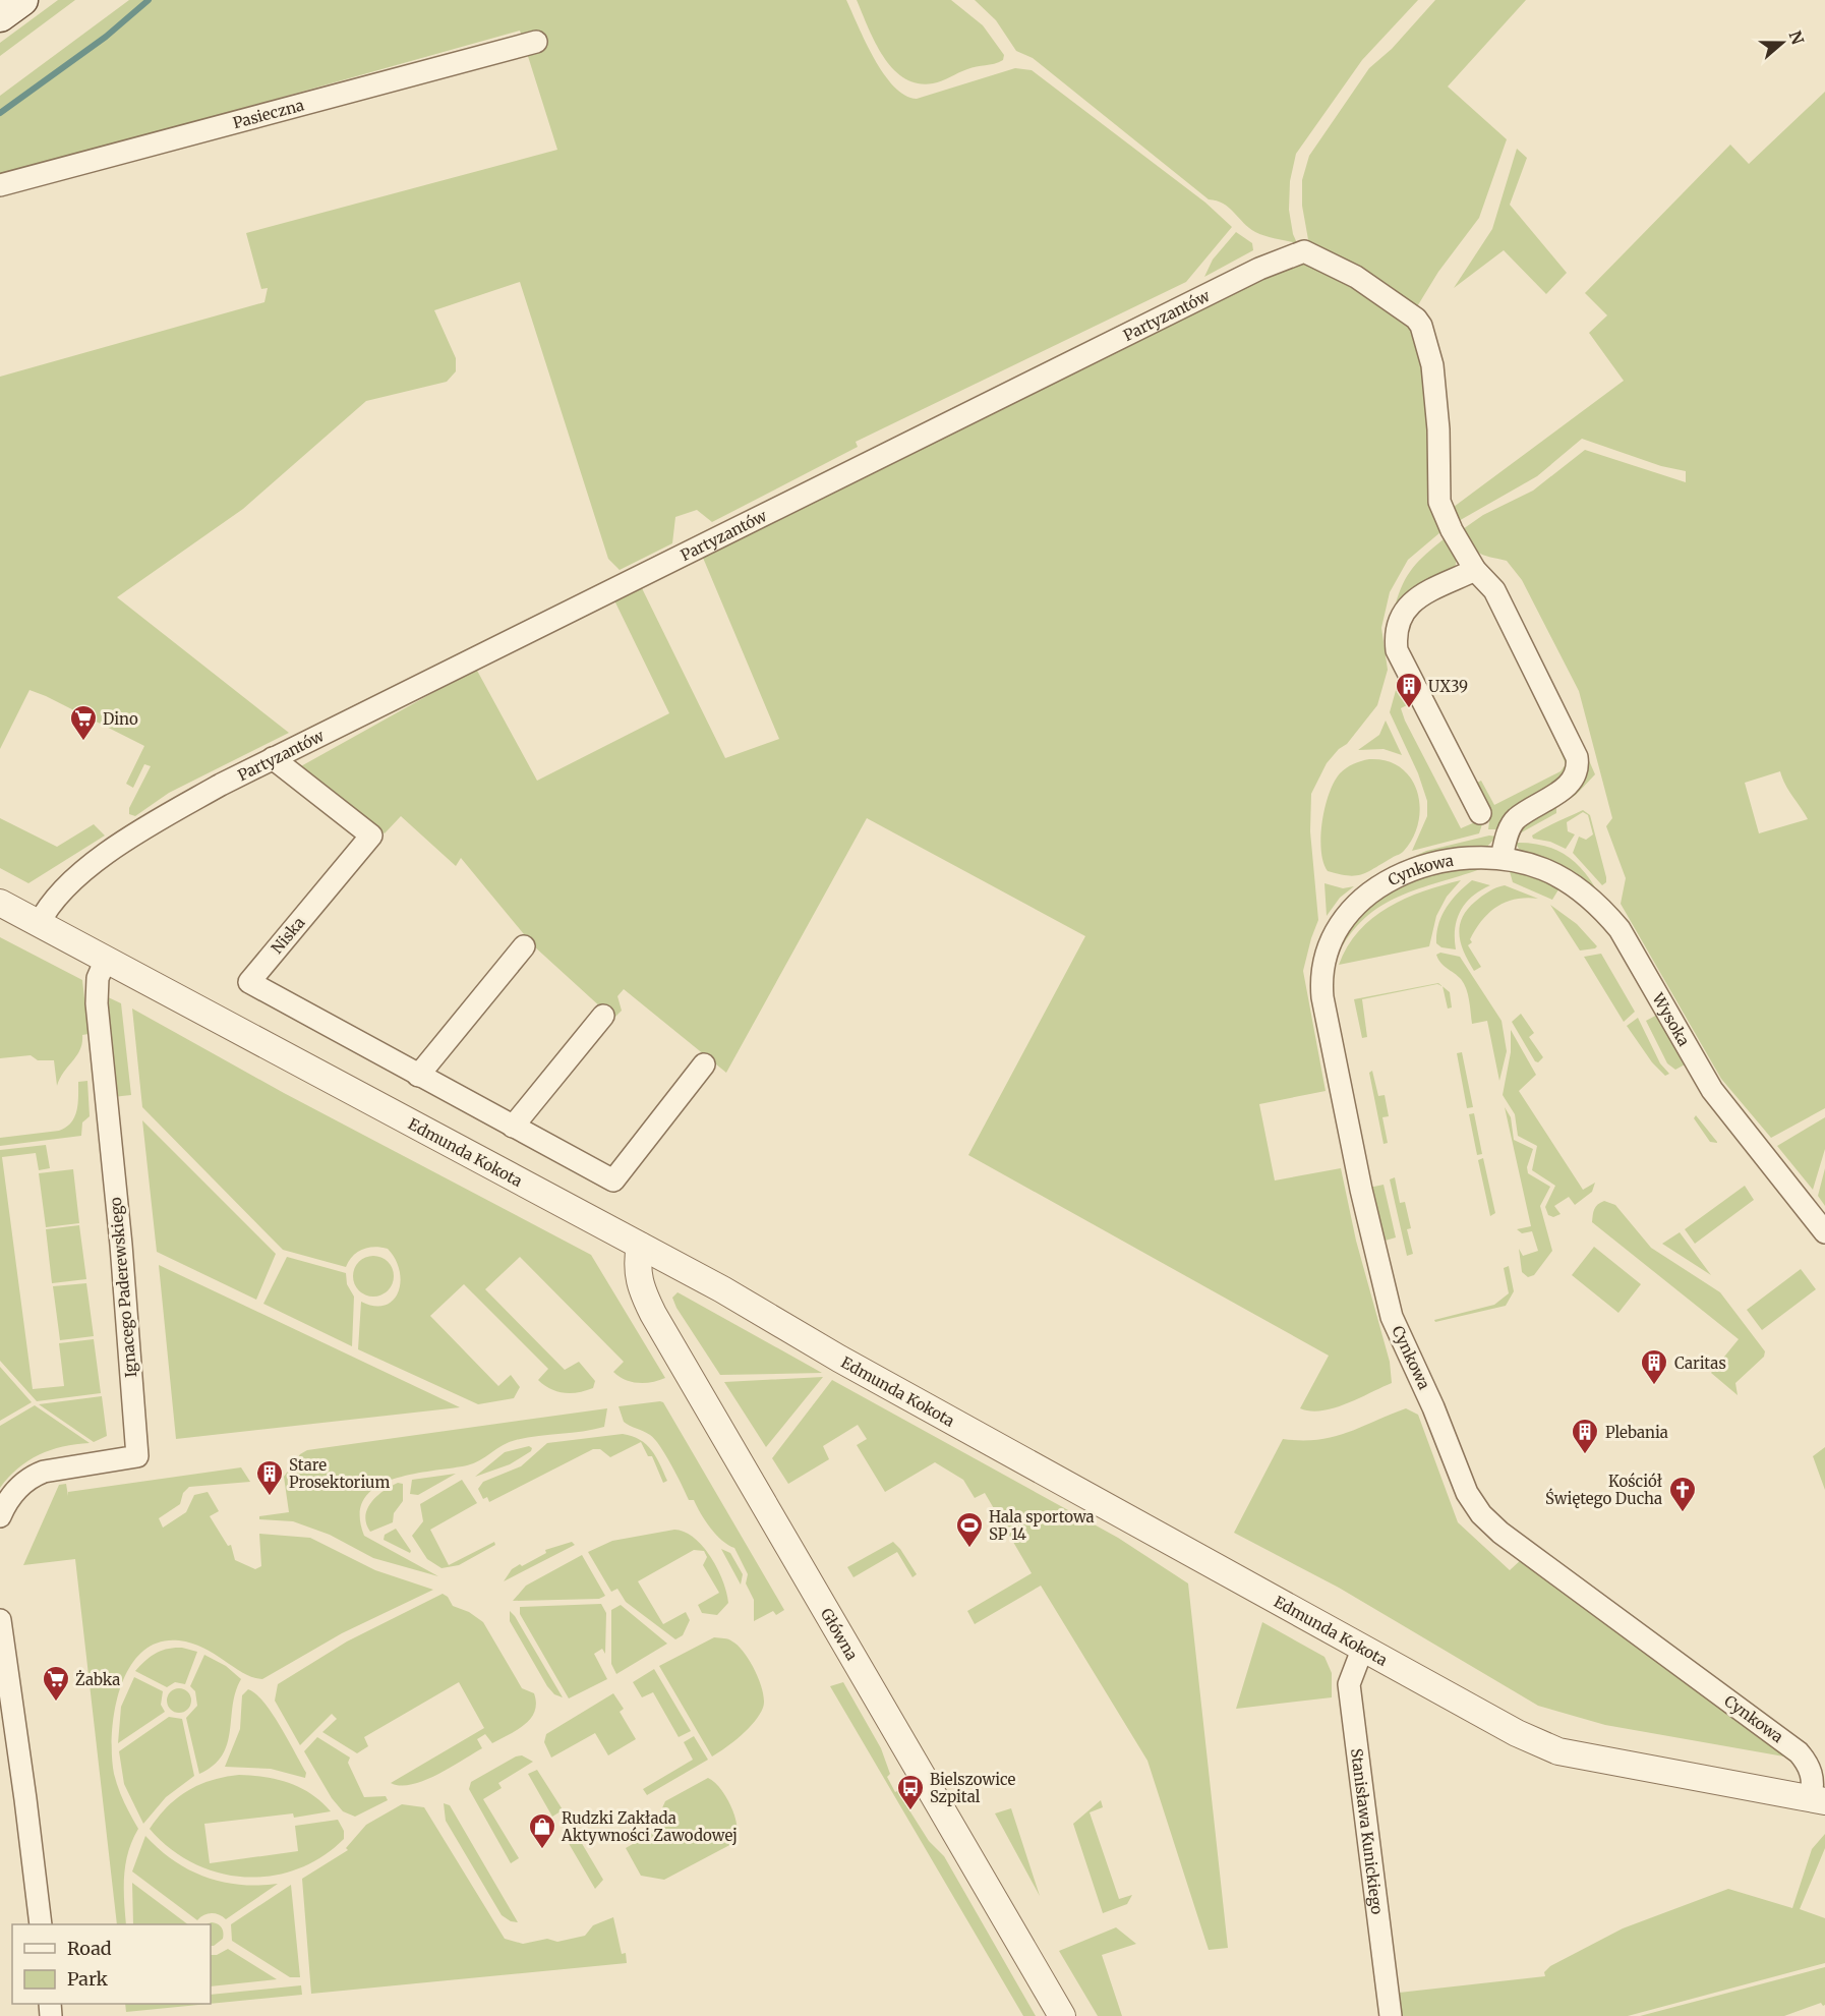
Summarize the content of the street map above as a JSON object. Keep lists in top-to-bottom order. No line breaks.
{"streets":{"street":["Pasieczna","Partyzantów","Cynkowa","Niska","Wysoka","Edmunda Kokota","Ignacego Paderewskiego","Główna","Stanisława Kunickiego"]},"crossings":[["Partyzantów","Niska"],["Partyzantów","Edmunda Kokota"],["Cynkowa","Wysoka"],["Cynkowa","Edmunda Kokota"],["Edmunda Kokota","Ignacego Paderewskiego"],["Edmunda Kokota","Główna"],["Edmunda Kokota","Stanisława Kunickiego"]],"places":{"building":["UX39","Caritas","Plebania","Stare Prosektorium"],"supermarket":["Dino","Żabka"],"church":["Kościół Świętego Ducha"],"sports":["Hala sportowa SP 14"],"bus stop":["Bielszowice Szpital"],"shop":["Rudzki Zakłada Aktywności Zawodowej"]},"legend":["Road","Park"],"north":"right"}
